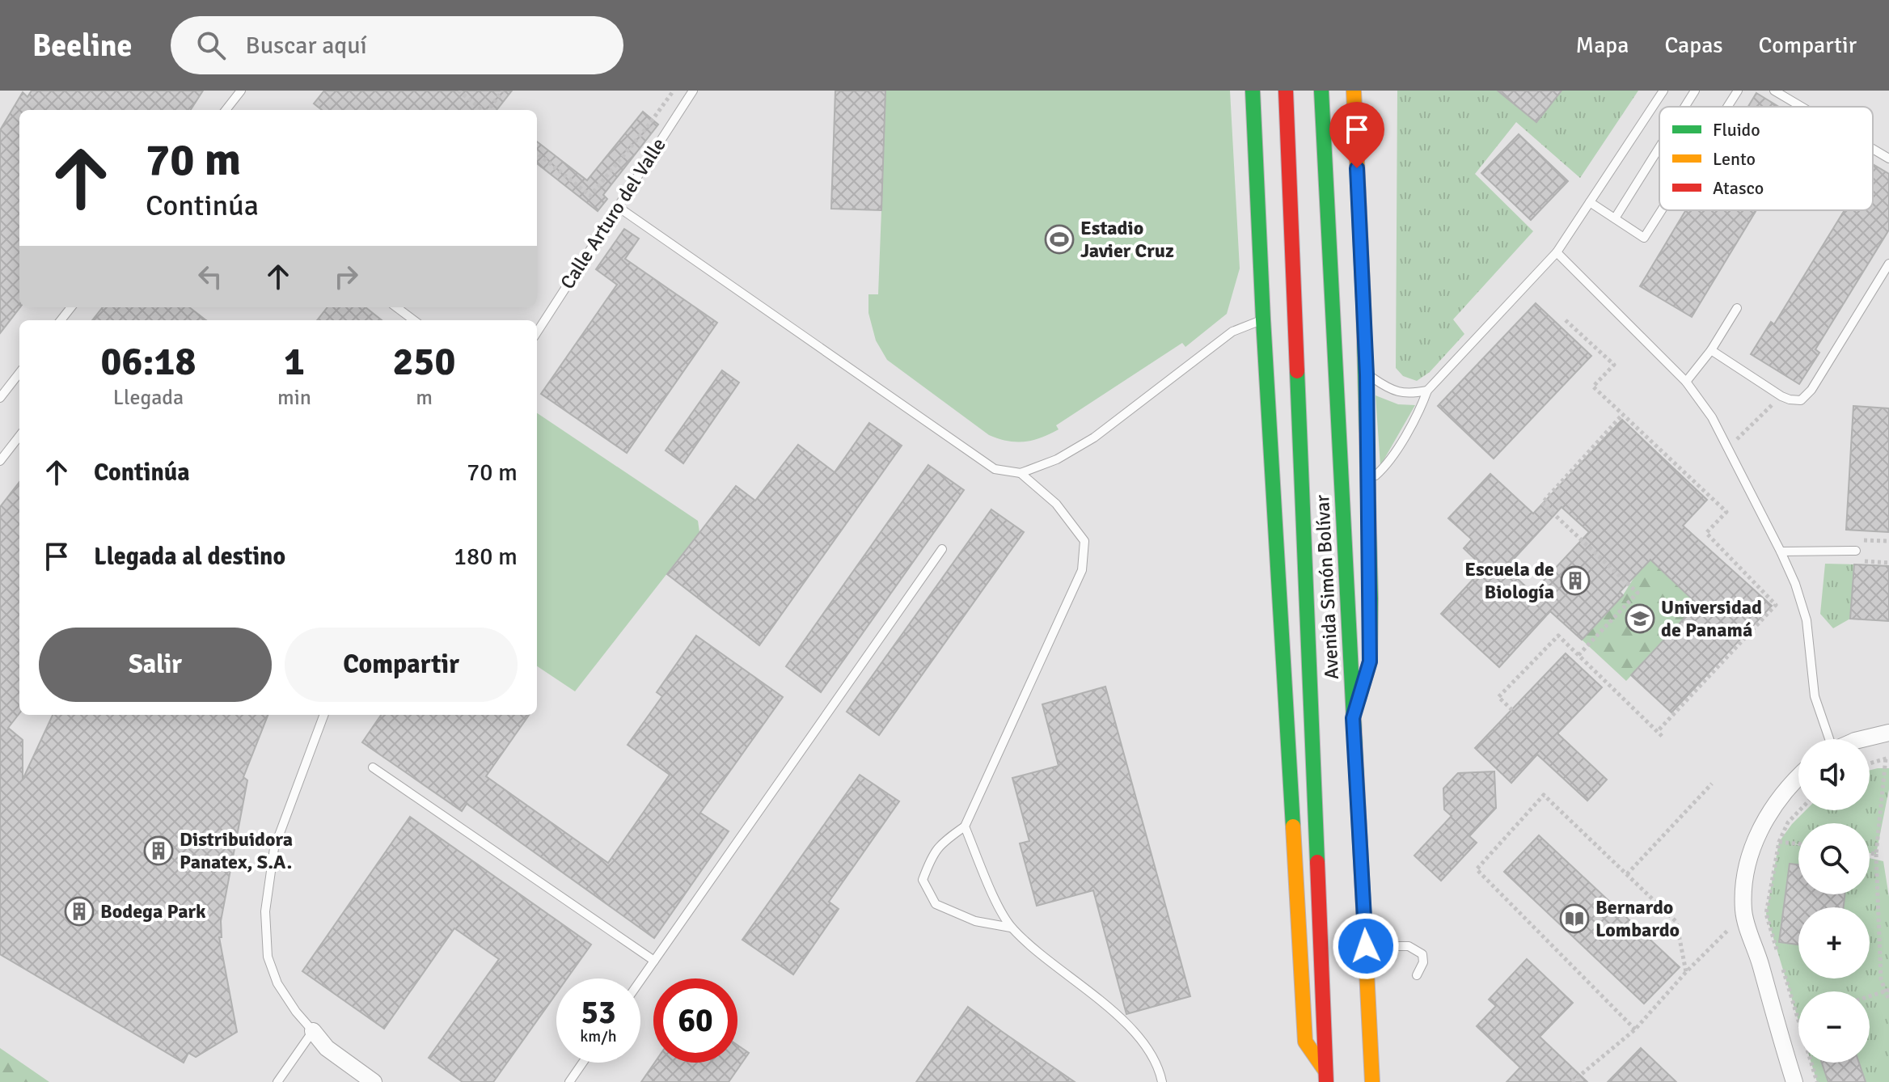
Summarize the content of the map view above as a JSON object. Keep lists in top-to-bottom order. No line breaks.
{"streets":{"main road":["Avenida Simón Bolívar"],"lane":["Calle Arturo del Valle"]},"places":{"sports":["Estadio Javier Cruz"],"building":["Escuela de Biología","Distribuidora Panatex, S.A.","Bodega Park"],"school or university":["Universidad de Panamá"],"library":["Bernardo Lombardo"]},"legend":["Fluido","Lento","Atasco"],"page":{"header":"Beeline","search":"Buscar aquí","nav":["Mapa","Capas","Compartir"],"turn":["70 m","Continúa"],"eta":["06:18","Llegada","1","min","250","m"],"list":[{"name":"Continúa","value":"70 m"},{"name":"Llegada al destino","value":"180 m"}],"buttons":["Salir","Compartir"],"map_buttons":["+","−"],"speed":"53 km/h","limit":"60"}}
